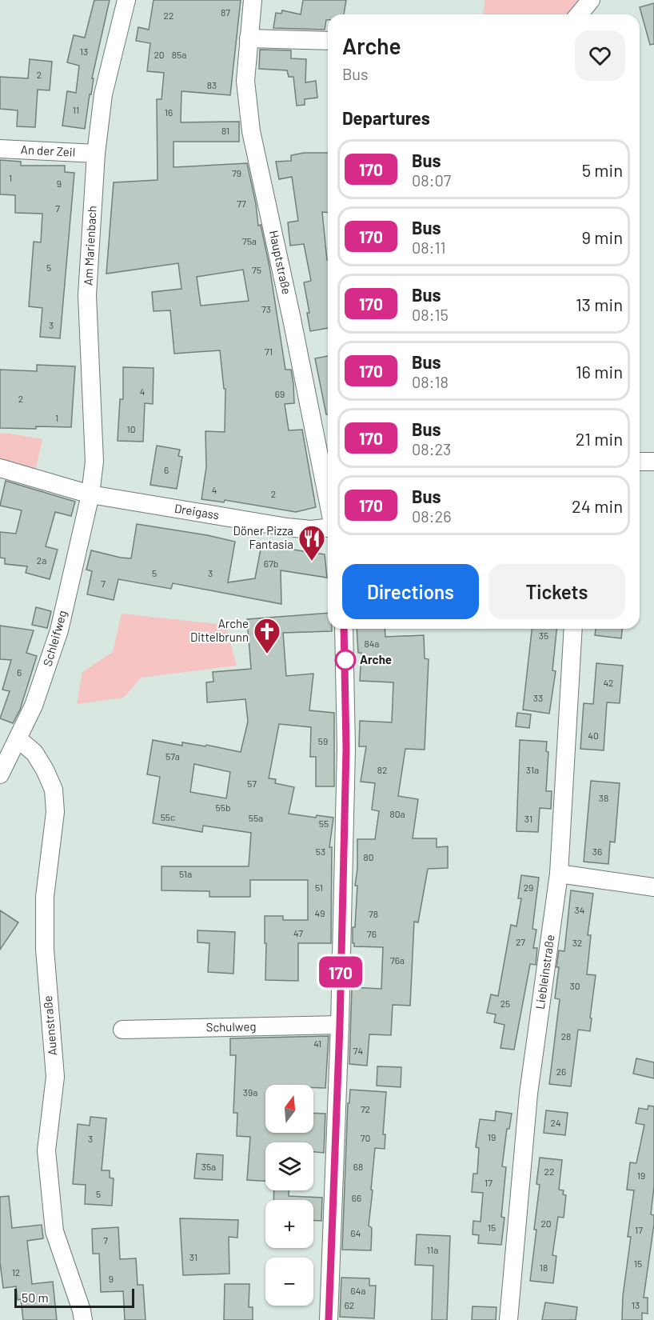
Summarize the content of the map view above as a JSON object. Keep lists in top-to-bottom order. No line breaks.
{"streets":{"street":["An der Zeil","Am Marienbach","Hauptstraße","Dreigass","Schleifweg","Liebleinstraße","Auenstraße","Schulweg"]},"crossings":[["An der Zeil","Am Marienbach"],["Am Marienbach","Dreigass"],["Am Marienbach","Schleifweg"],["Dreigass","Schleifweg"],["Schleifweg","Auenstraße"]],"places":{"restaurant":["Döner Pizza Fantasia"],"church":["Arche Dittelbrunn"],"other":["Arche"]},"lines":["bus line 170"],"house_numbers":["87","22","13","20","85a","2","83","11","16","81","79","1","9","77","7","75a","5","75","73","3","71","4","69","2","1","10","6","4","2","2a","67b","5","3","7","35","84a","6","42","33","40","59","57a","82","31a","57","38","55b","80a","55c","55a","31","55","53","36","80","51a","51","29","34","49","78","47","76","27","32","76a","30","25","28","41","74","26","39a","72","24","19","70","3","35a","68","22","19","17","5","66","20","15","17","64","7","11a","31","15","18","12","9","64a","62","13"],"scale_bar":"50 m","north":"top","page":{"on_map":"170","heading":[["Arche","Bus"],"Departures"],"list":[{"mark":"170","name":"Bus","note":"08:07","value":"5 min"},{"mark":"170","name":"Bus","note":"08:11","value":"9 min"},{"mark":"170","name":"Bus","note":"08:15","value":"13 min"},{"mark":"170","name":"Bus","note":"08:18","value":"16 min"},{"mark":"170","name":"Bus","note":"08:23","value":"21 min"},{"mark":"170","name":"Bus","note":"08:26","value":"24 min"}],"buttons":["Directions","Tickets"],"map_buttons":["+","−"],"scale":"50 m"}}
